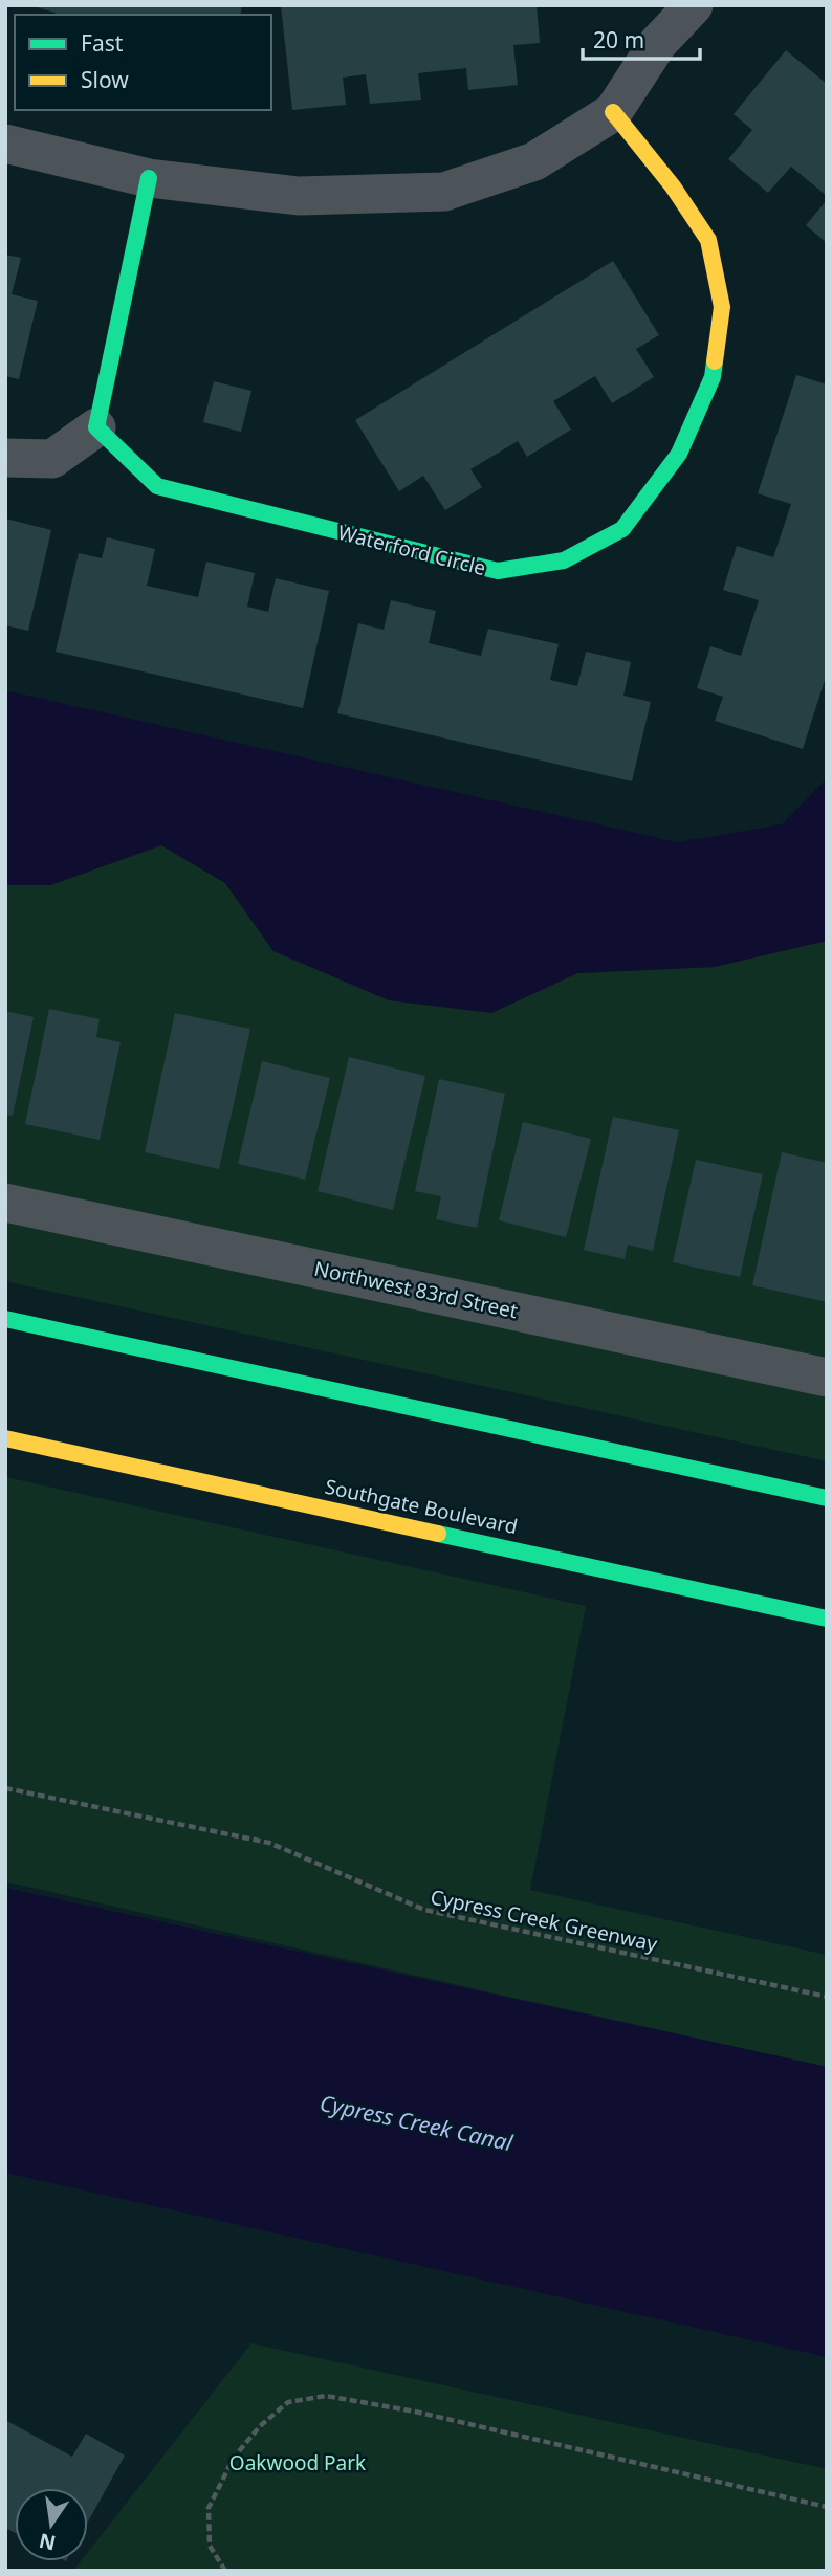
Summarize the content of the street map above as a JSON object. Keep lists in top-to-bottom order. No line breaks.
{"streets":{"main road":["Waterford Circle","Southgate Boulevard"],"street":["Northwest 83rd Street"],"path":["Cypress Creek Greenway"]},"water":["Cypress Creek Canal"],"parks":["Oakwood Park"],"legend":["Fast","Slow"],"scale_bar":"20 m","north":"bottom"}
